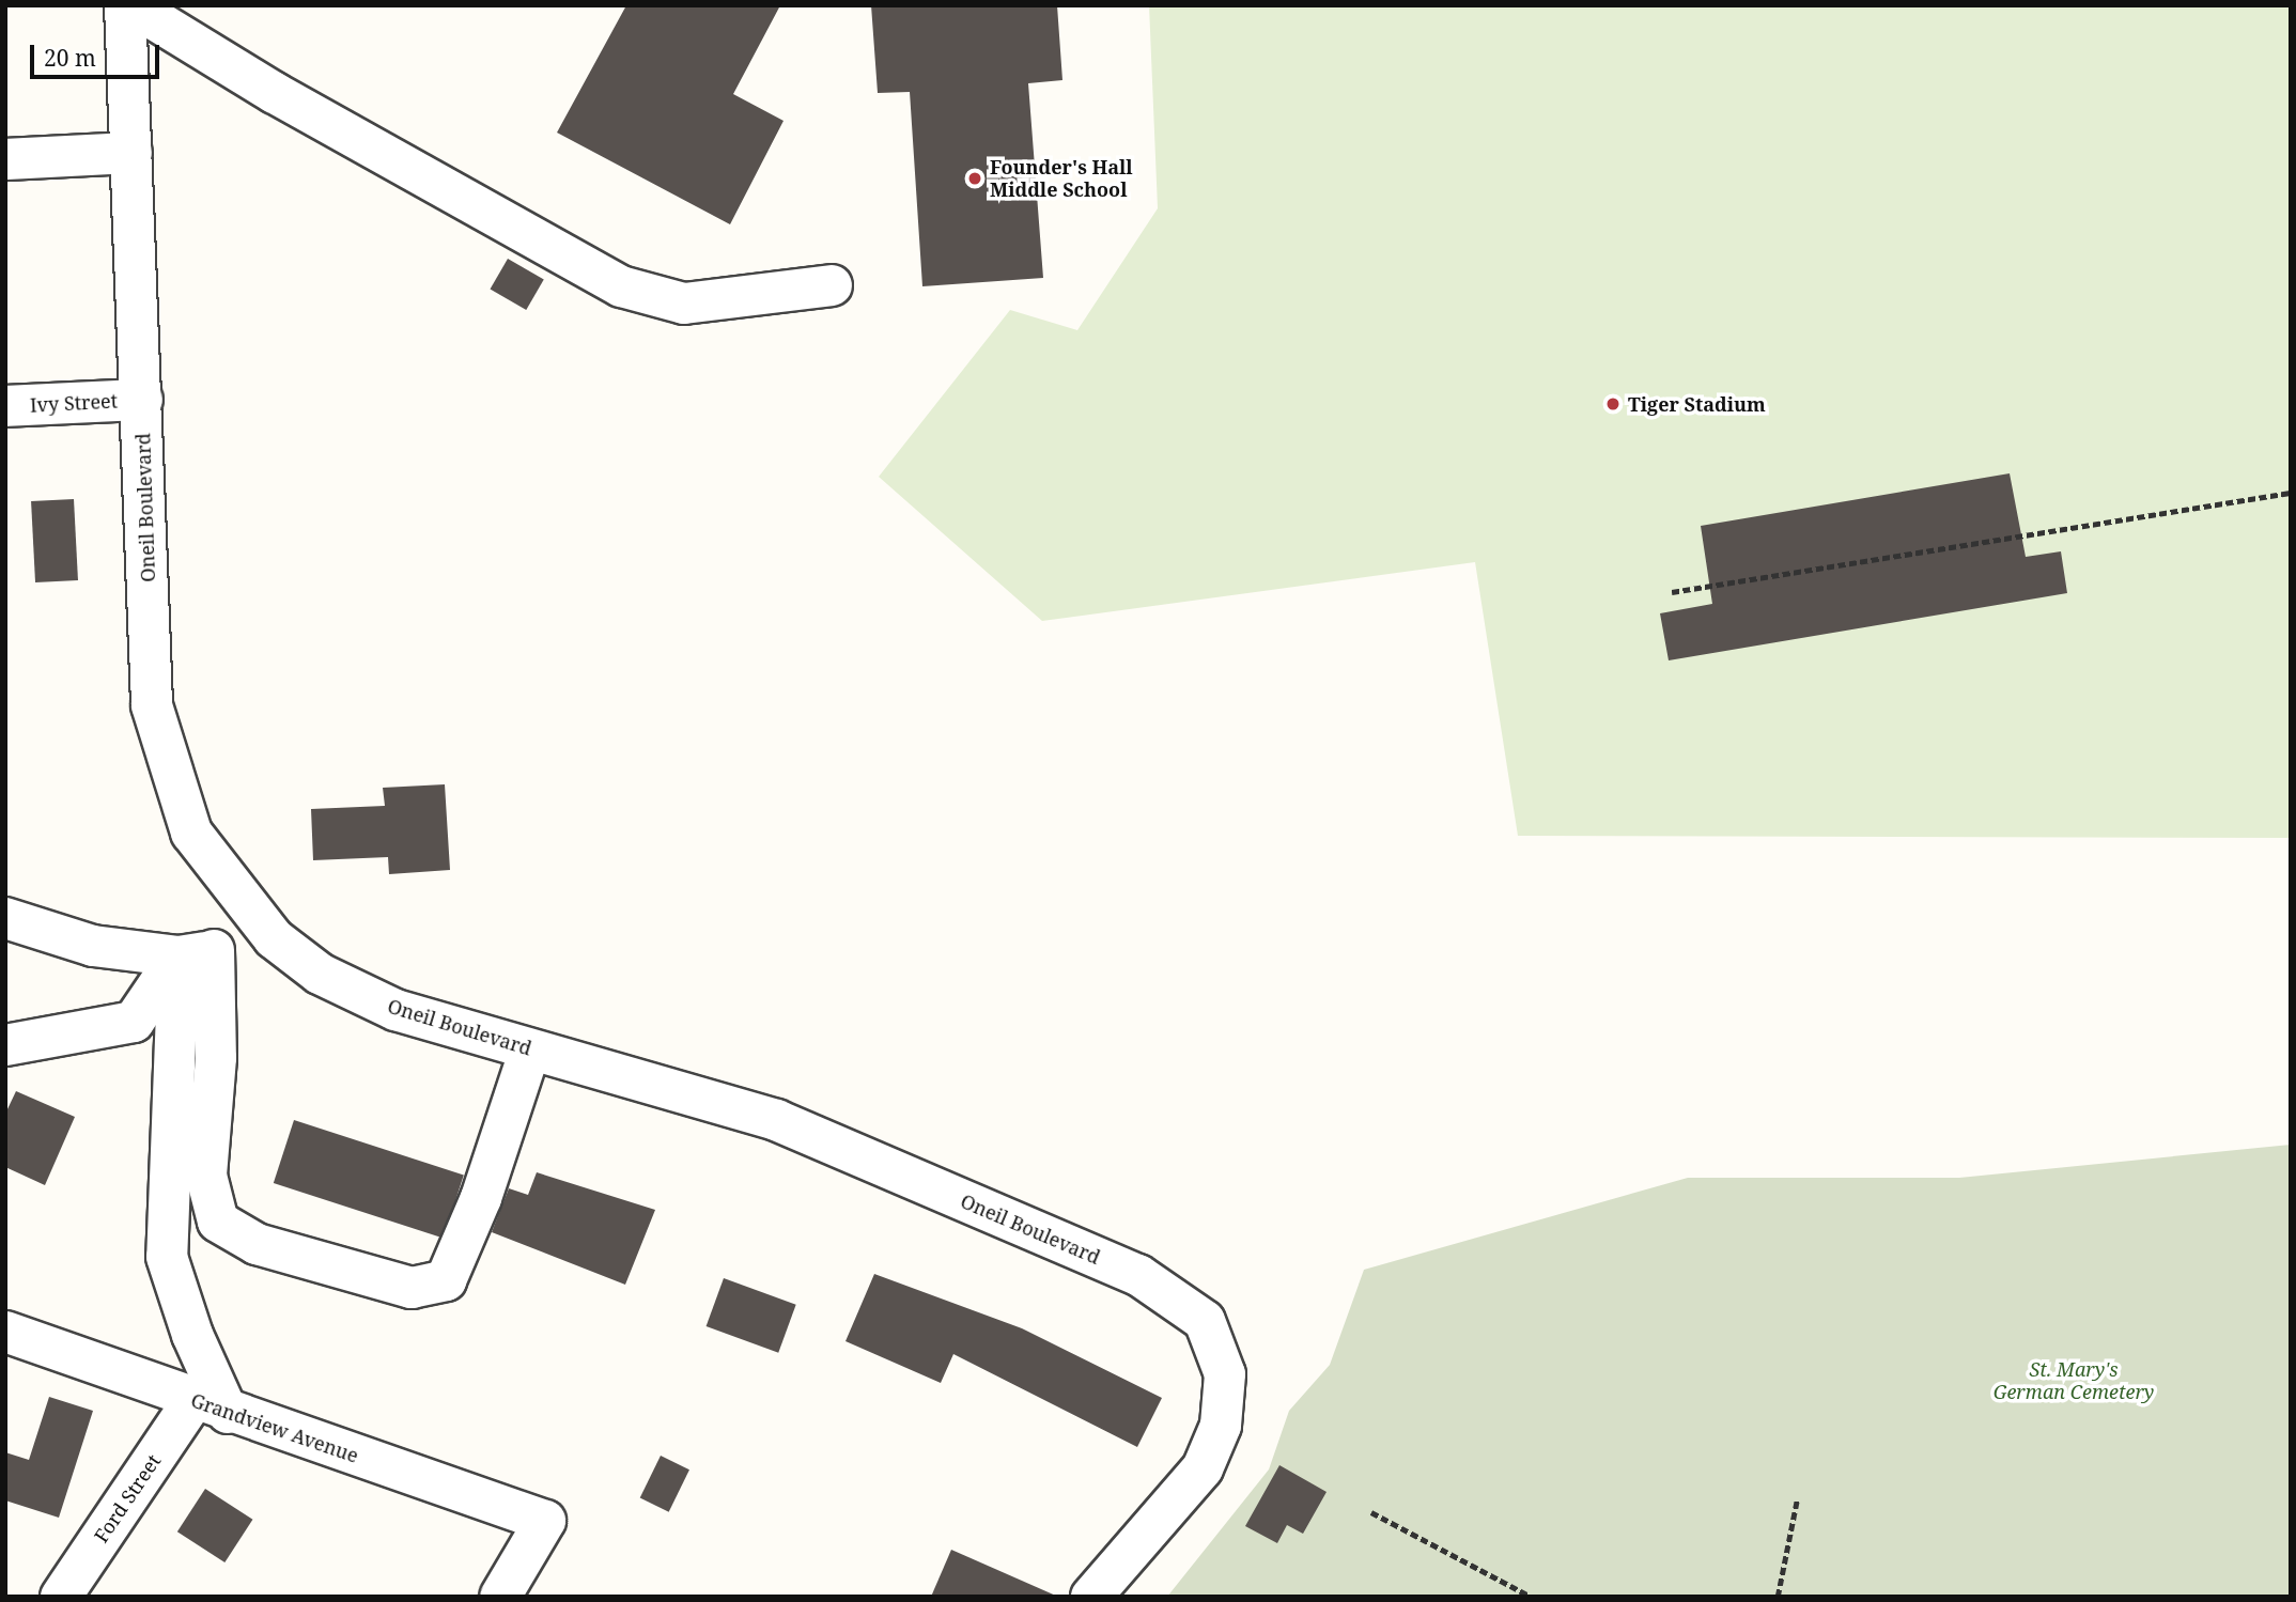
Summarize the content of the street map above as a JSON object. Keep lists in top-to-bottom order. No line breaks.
{"streets":{"street":["Ivy Street","Oneil Boulevard","Grandview Avenue","Ford Street"]},"crossings":[["Ivy Street","Oneil Boulevard"],["Grandview Avenue","Ford Street"]],"parks":["St. Mary's German Cemetery"],"places":["Founder's Hall Middle School","Tiger Stadium"],"scale_bar":"20 m"}
